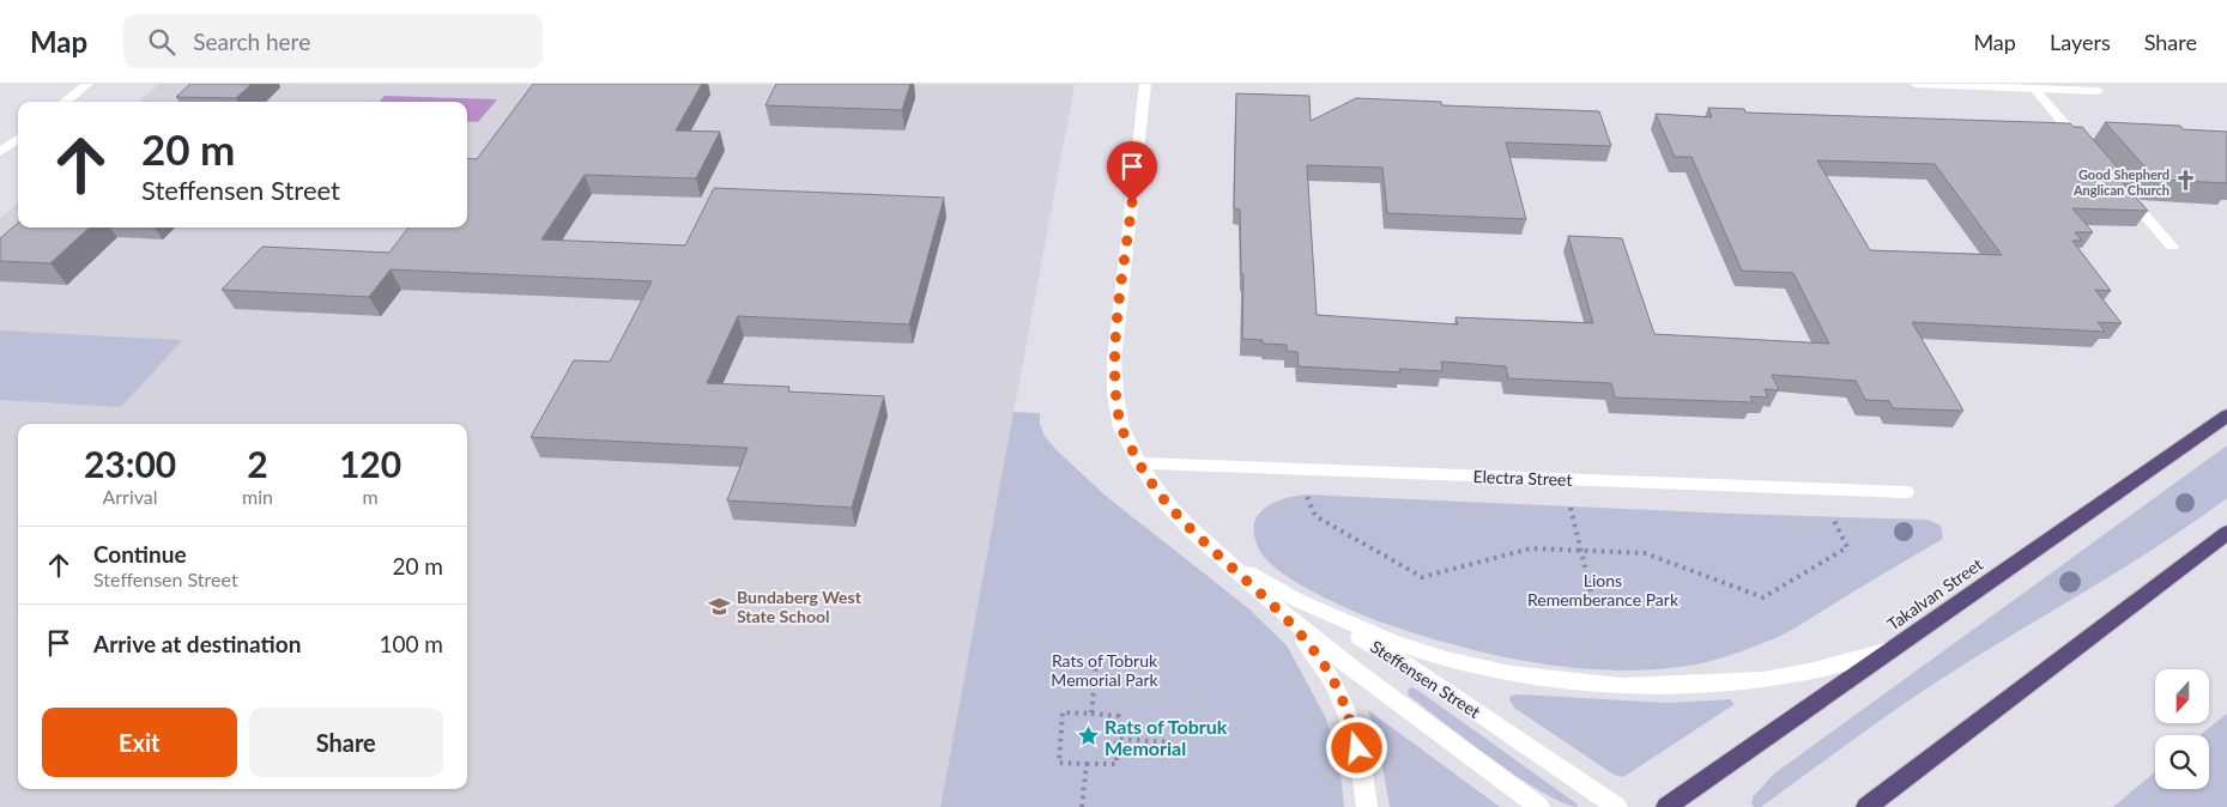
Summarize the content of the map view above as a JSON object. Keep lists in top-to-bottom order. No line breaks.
{"streets":{"highway":["Takalvan Street"],"street":["Electra Street","Steffensen Street"]},"crossings":[["Electra Street","Steffensen Street"]],"parks":["Lions Rememberance Park","Rats of Tobruk Memorial Park"],"places":{"church":["Good Shepherd Anglican Church"],"school or university":["Bundaberg West State School"],"place":["Rats of Tobruk Memorial"]},"north":"bottom","page":{"header":"Map","search":"Search here","nav":["Map","Layers","Share"],"turn":["20 m","Steffensen Street"],"eta":["23:00","Arrival","2","min","120","m"],"list":[{"name":"Continue","note":"Steffensen Street","value":"20 m"},{"name":"Arrive at destination","value":"100 m"}],"buttons":["Exit","Share"]}}
